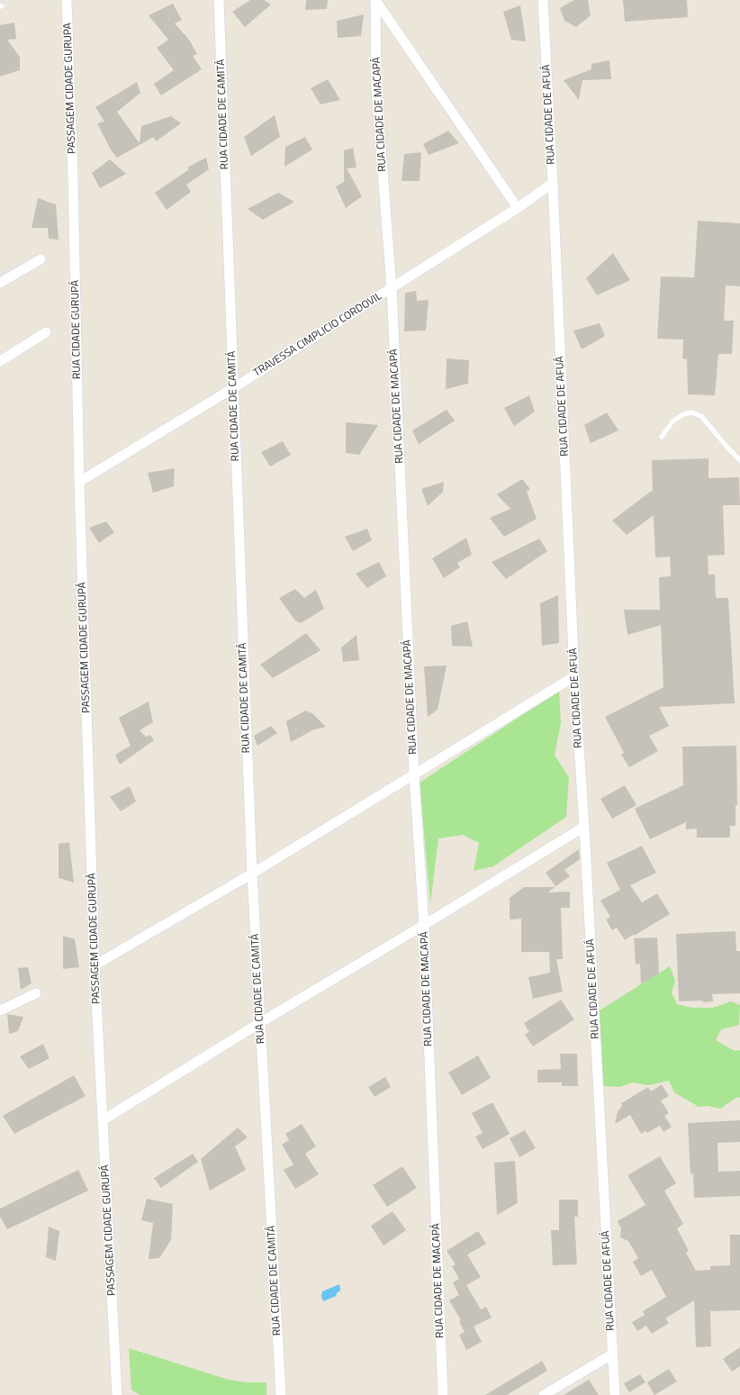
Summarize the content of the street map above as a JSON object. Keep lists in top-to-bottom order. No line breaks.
{"streets":{"street":["PASSAGEM CIDADE GURUPA","RUA CIDADE DE CAMITÁ","RUA CIDADE DE MACAPÁ","RUA CIDADE DE AFUÁ","RUA CIDADE GURUPÁ","TRAVESSA CIMPLICIO CORDOVIL","PASSAGEM CIDADE GURUPÁ"]},"crossings":[["PASSAGEM CIDADE GURUPA","RUA CIDADE GURUPÁ"],["RUA CIDADE DE CAMITÁ","TRAVESSA CIMPLICIO CORDOVIL"],["RUA CIDADE DE MACAPÁ","TRAVESSA CIMPLICIO CORDOVIL"],["RUA CIDADE DE AFUÁ","TRAVESSA CIMPLICIO CORDOVIL"],["RUA CIDADE GURUPÁ","TRAVESSA CIMPLICIO CORDOVIL"],["RUA CIDADE GURUPÁ","PASSAGEM CIDADE GURUPÁ"],["TRAVESSA CIMPLICIO CORDOVIL","PASSAGEM CIDADE GURUPÁ"]]}
